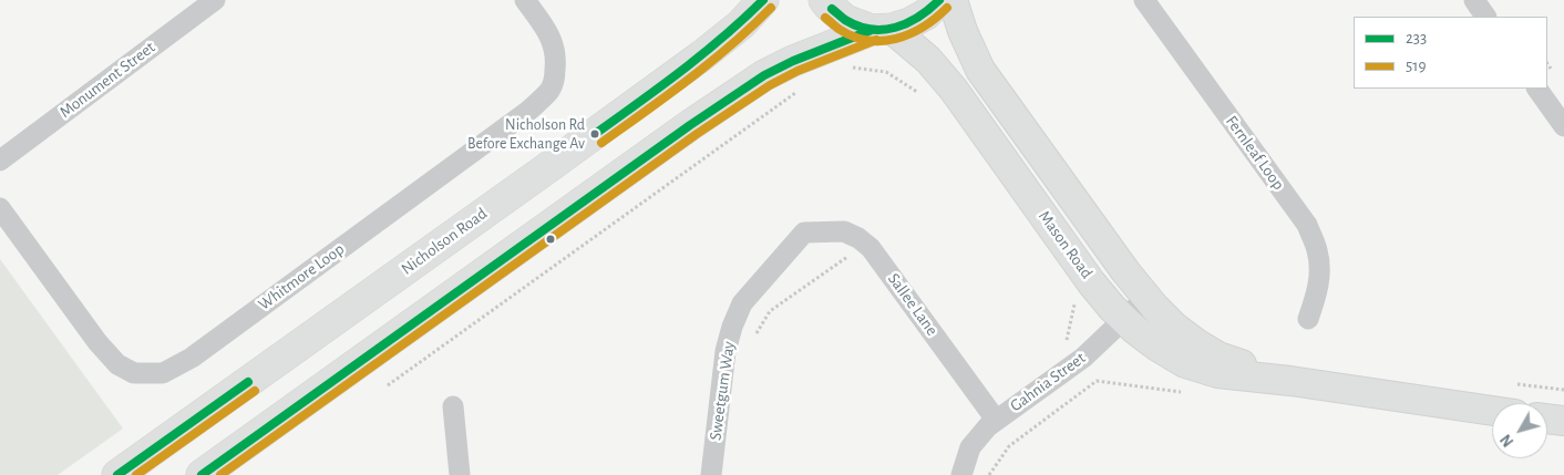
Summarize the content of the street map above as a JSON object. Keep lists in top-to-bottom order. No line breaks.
{"streets":{"main road":["Nicholson Road"],"street":["Monument Street","Fernleaf Loop","Mason Road","Whitmore Loop","Sallee Lane","Gahnia Street","Sweetgum Way"]},"crossings":[["Mason Road","Gahnia Street"],["Sallee Lane","Gahnia Street"],["Sallee Lane","Sweetgum Way"]],"places":["Nicholson Rd Before Exchange Av"],"lines":["transit line 233","transit line 519"],"legend":["233","519"],"north":"bottom left"}
